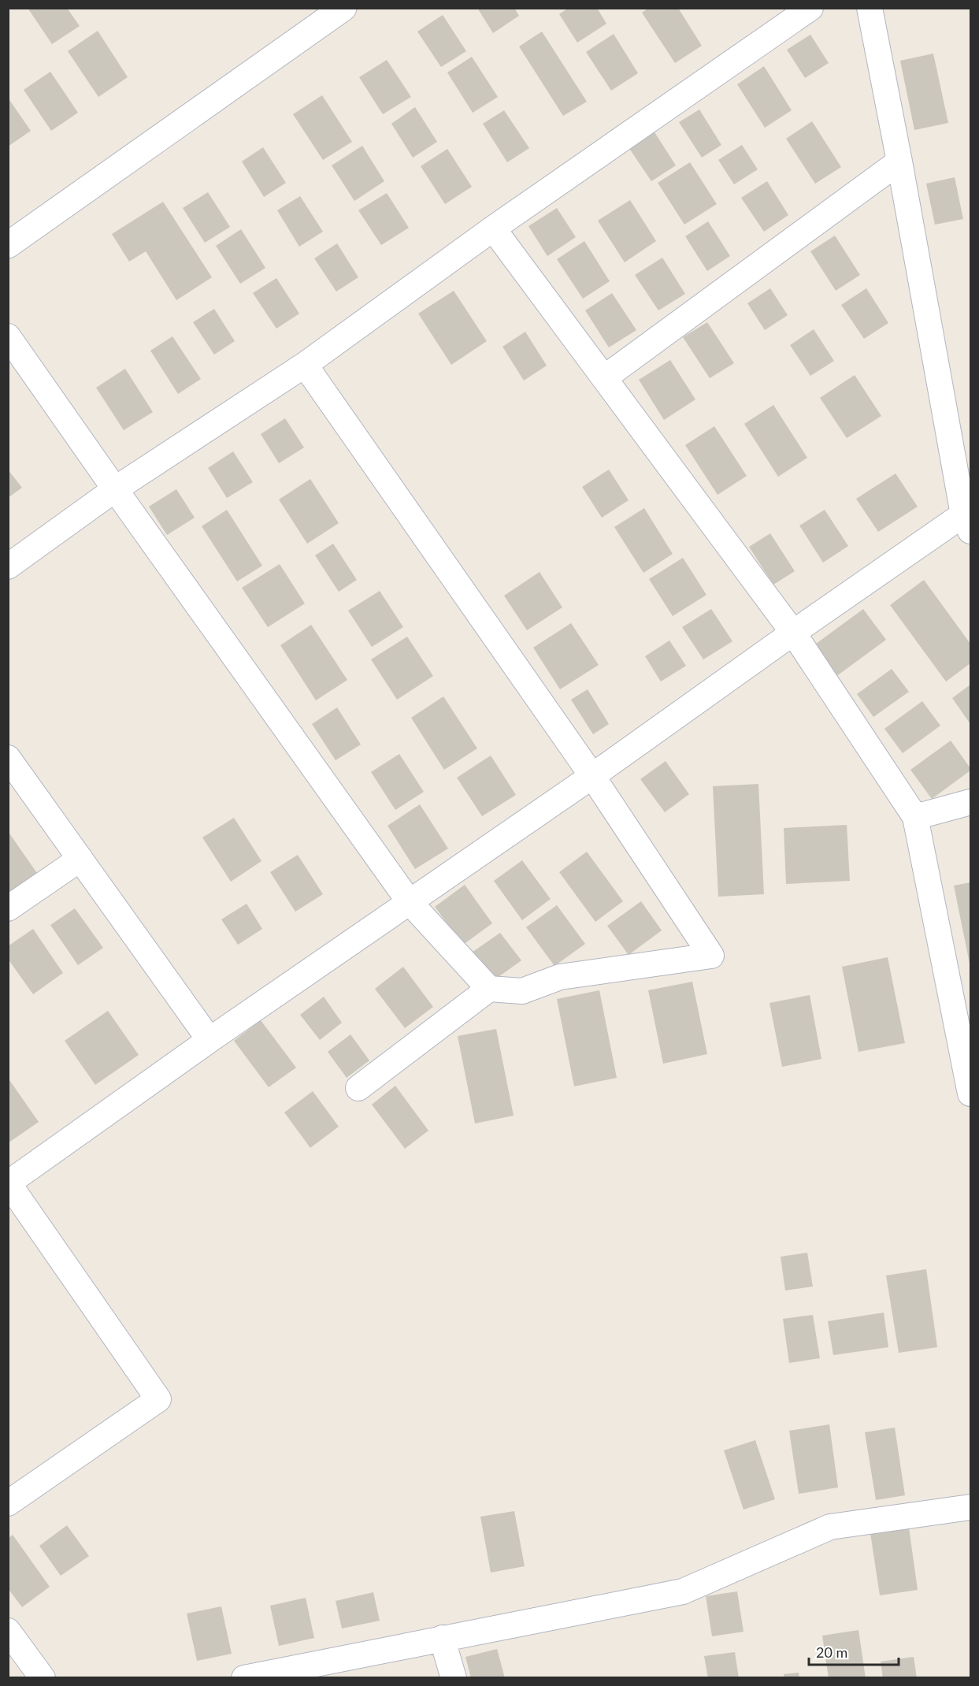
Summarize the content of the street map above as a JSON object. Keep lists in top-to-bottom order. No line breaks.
{"scale_bar":"20 m"}
